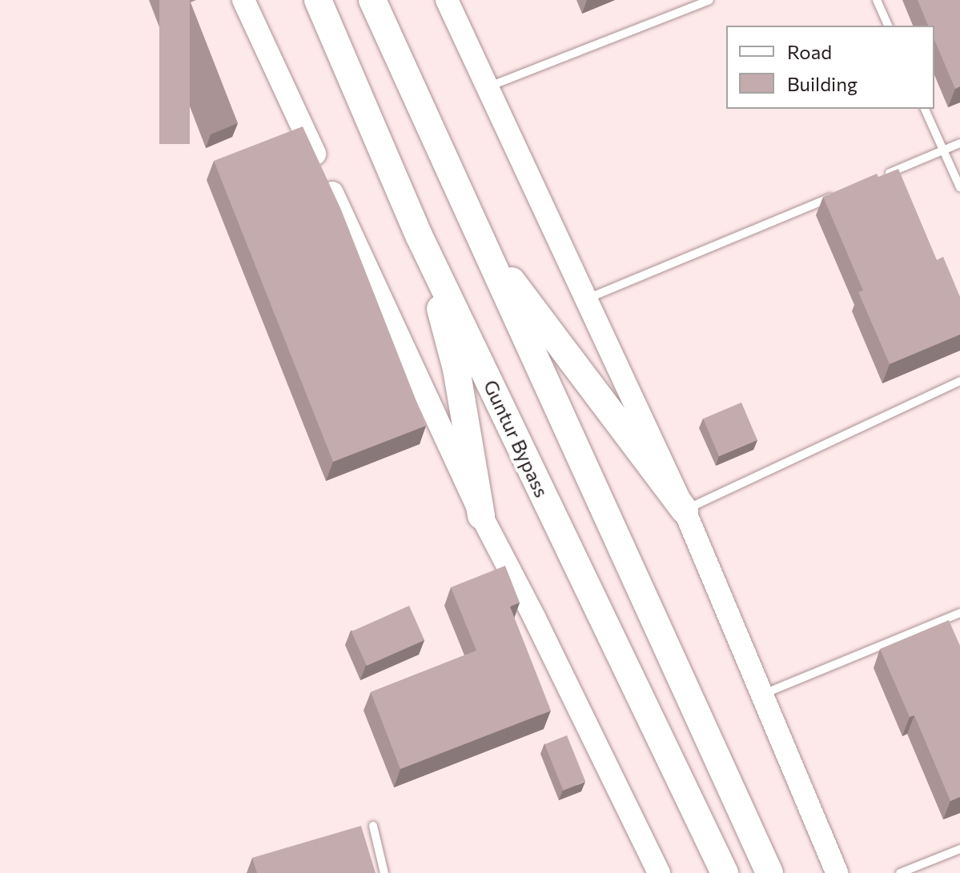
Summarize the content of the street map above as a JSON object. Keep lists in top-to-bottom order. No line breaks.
{"streets":{"highway":["Guntur Bypass"]},"legend":["Road","Building"]}
